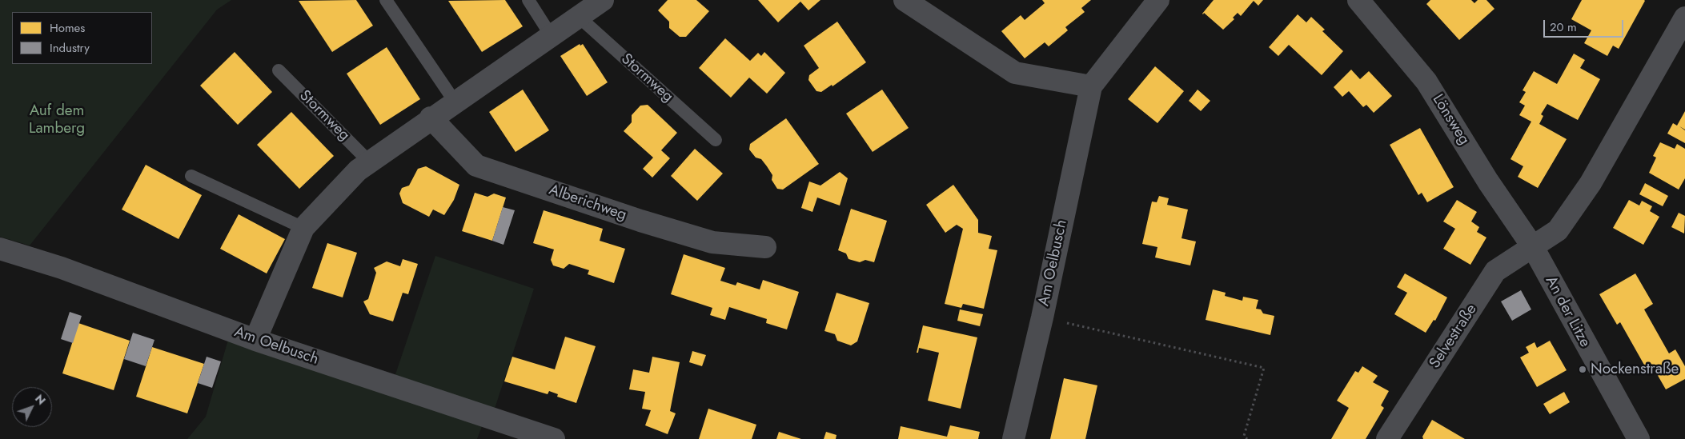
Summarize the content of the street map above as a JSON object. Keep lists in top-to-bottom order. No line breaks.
{"streets":{"street":["Lönsweg","Alberichweg","Am Oelbusch","An der Litze","Selvestraße"],"lane":["Stormweg"]},"crossings":[["Lönsweg","An der Litze"],["Lönsweg","Selvestraße"],["An der Litze","Selvestraße"]],"parks":["Auf dem Lamberg"],"places":["Nockenstraße"],"legend":["Homes","Industry"],"scale_bar":"20 m","north":"top right"}
